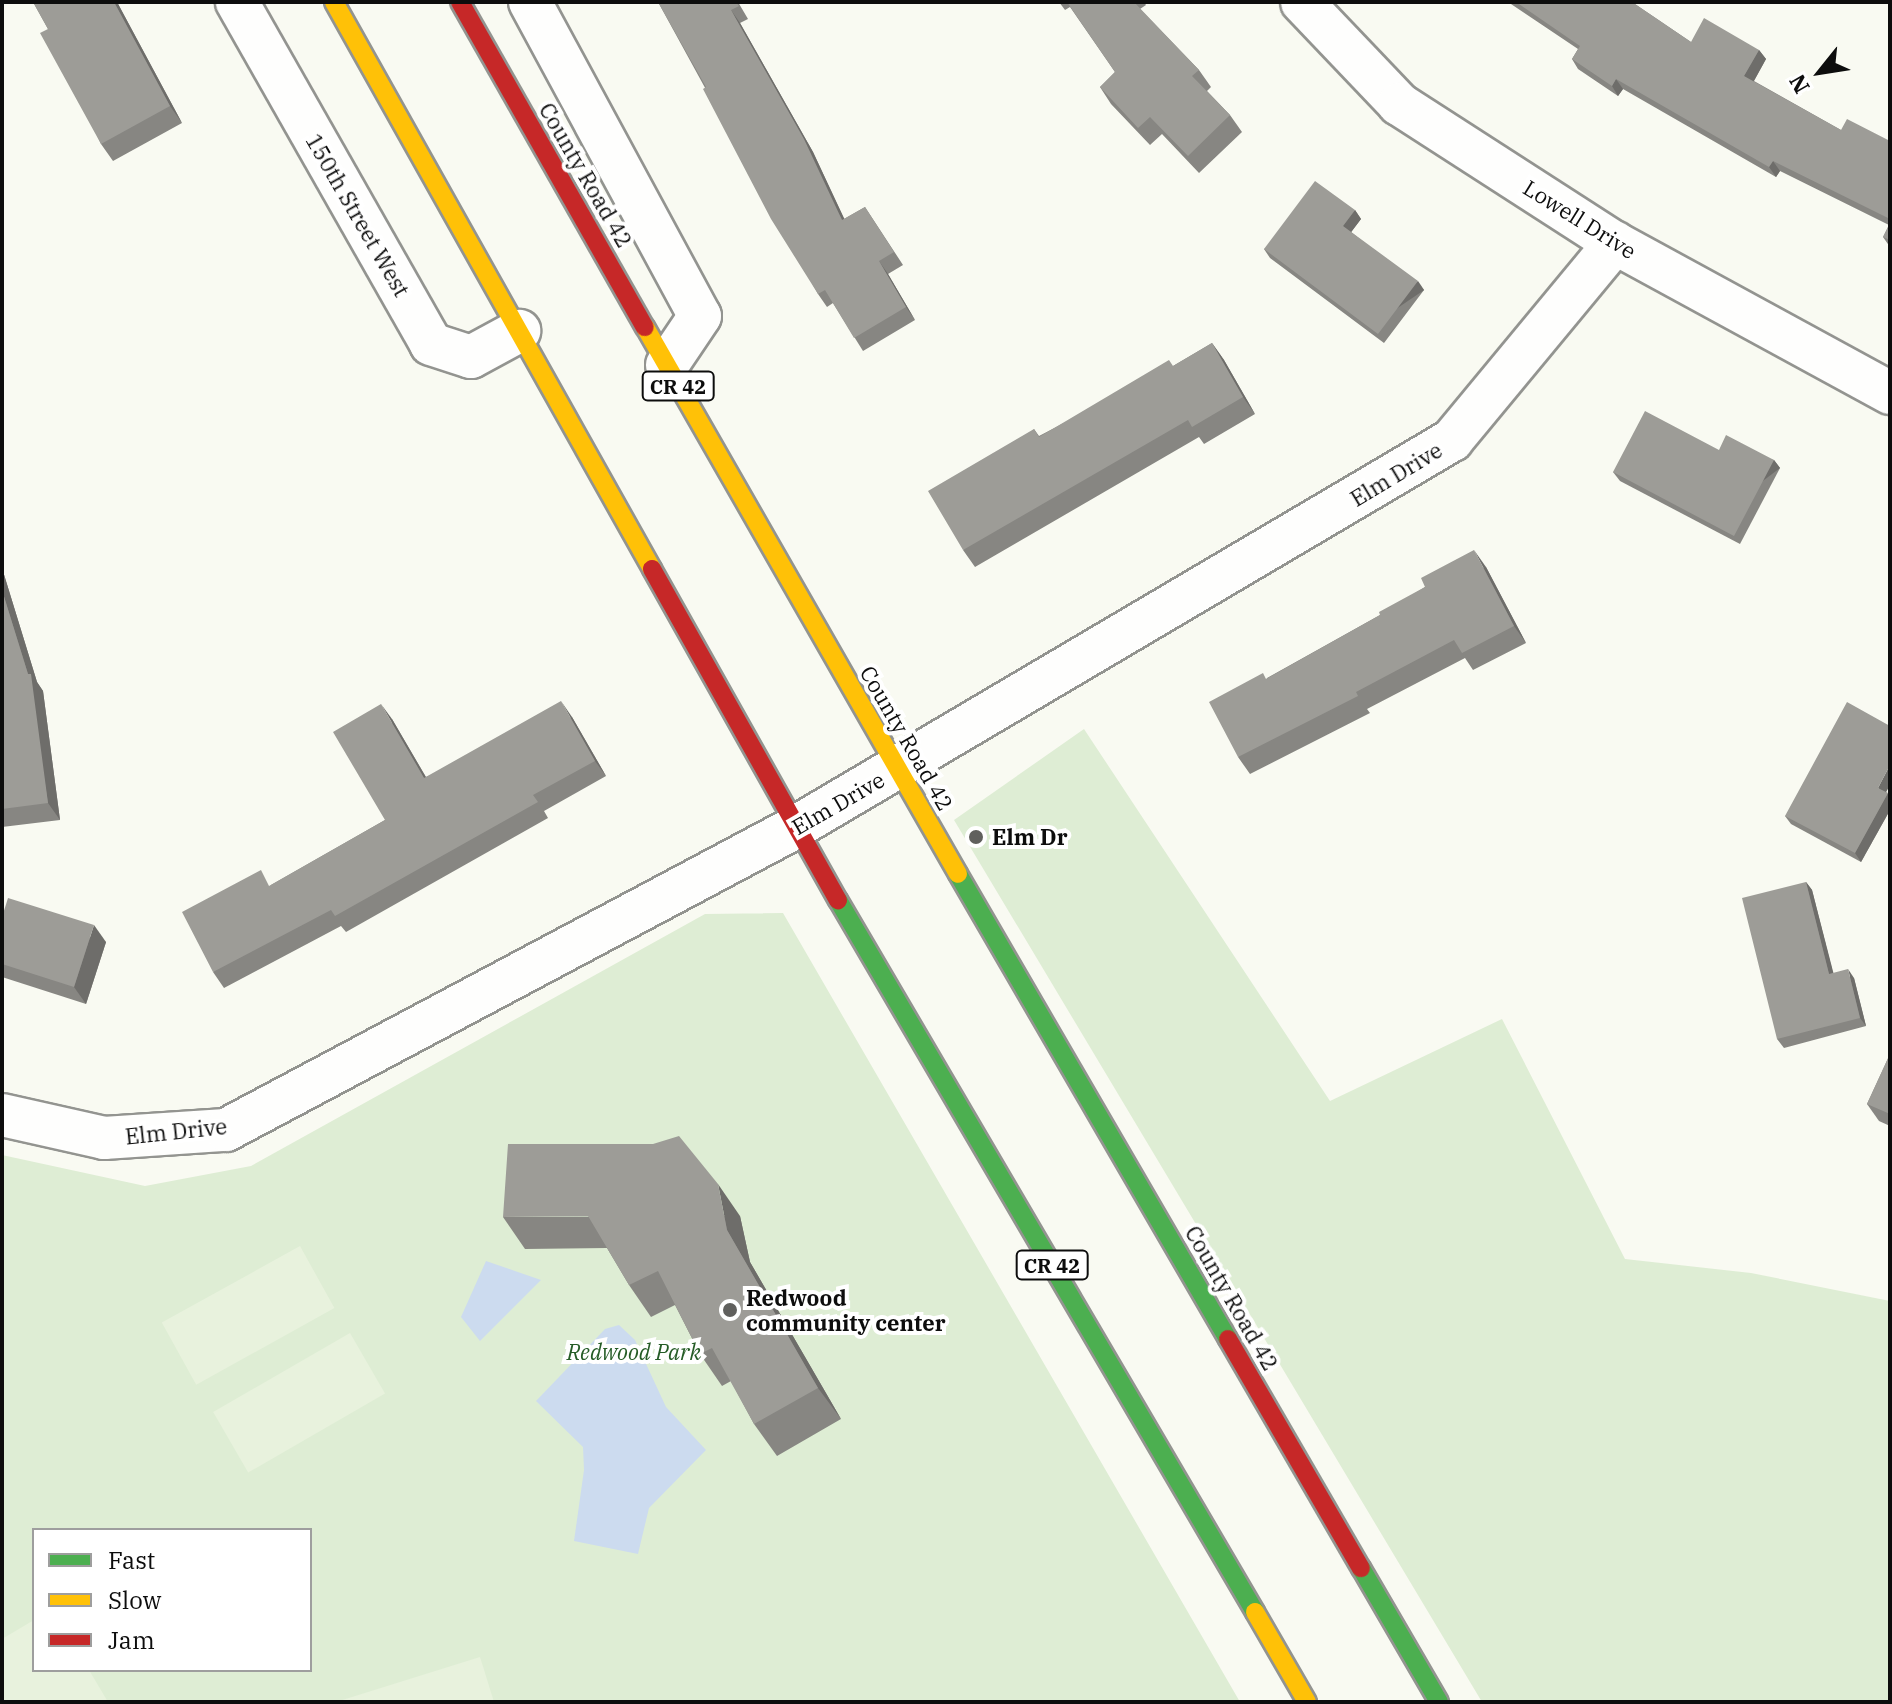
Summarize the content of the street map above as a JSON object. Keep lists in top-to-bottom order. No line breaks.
{"streets":{"highway":["County Road 42","CR 42"],"street":["150th Street West","Lowell Drive","Elm Drive"]},"crossings":[["County Road 42","Elm Drive"],["150th Street West","CR 42"],["Lowell Drive","Elm Drive"],["CR 42","Elm Drive"]],"parks":["Redwood Park"],"places":["Elm Dr","Redwood community center"],"legend":["Fast","Slow","Jam"],"north":"bottom left"}
